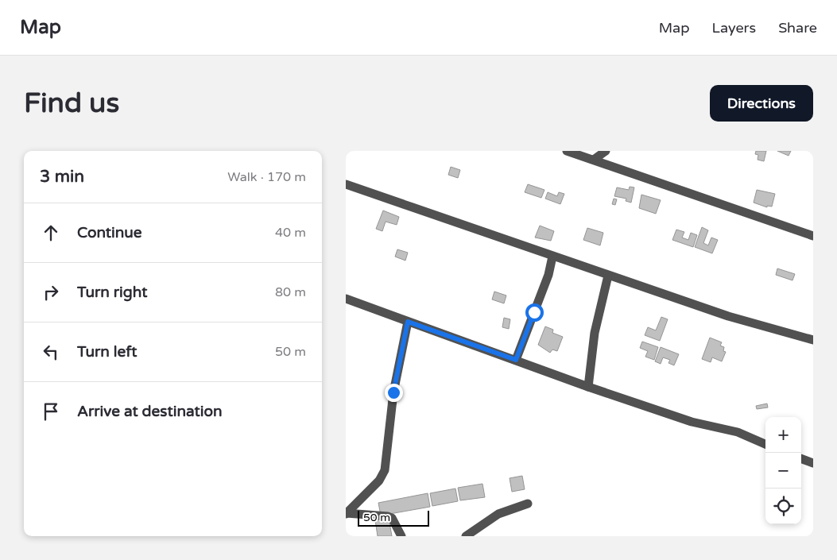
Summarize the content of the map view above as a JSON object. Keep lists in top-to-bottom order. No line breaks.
{"scale_bar":"50 m","page":{"header":"Map","nav":["Map","Layers","Share"],"buttons":"Directions","title":"Find us","heading":["3 min","Walk · 170 m"],"list":[["Continue","40 m"],["Turn right","80 m"],["Turn left","50 m"],"Arrive at destination"],"map_buttons":["+","−"],"scale":"50 m"}}
